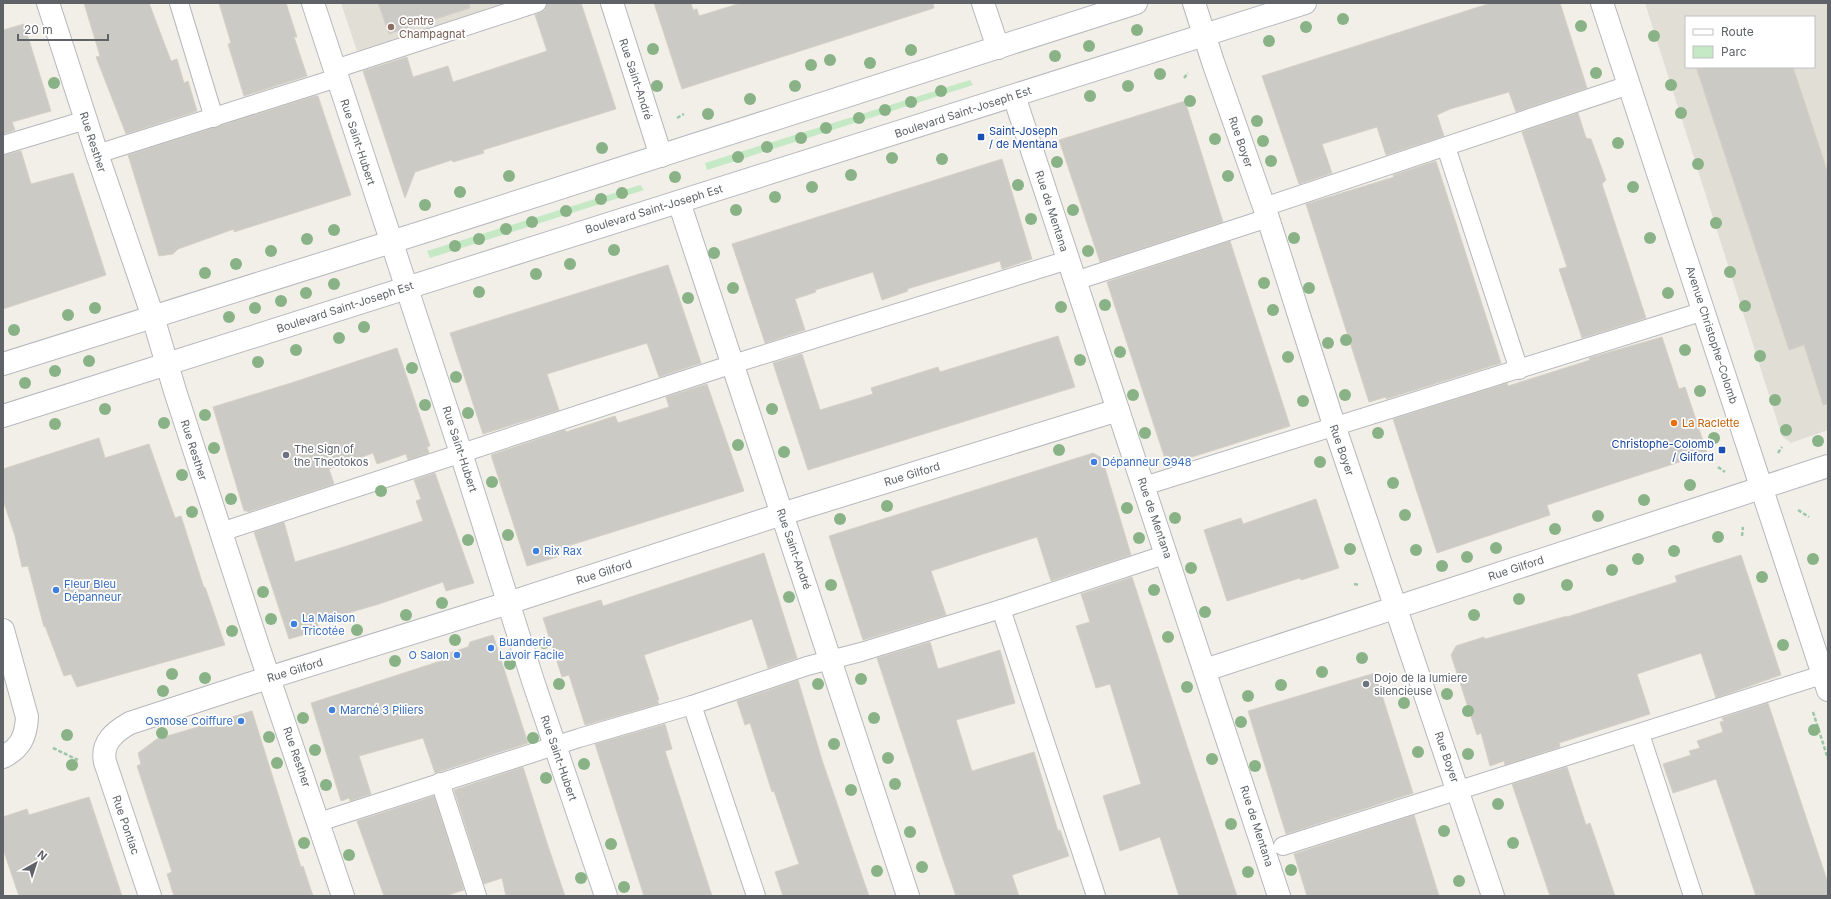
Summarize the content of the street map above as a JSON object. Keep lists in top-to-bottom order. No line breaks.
{"streets":{"street":["Rue Saint-André","Boulevard Saint-Joseph Est","Rue Resther","Rue Saint-Hubert","Rue Boyer","Rue de Mentana","Avenue Christophe-Colomb","Rue Gilford","Rue Pontiac"]},"crossings":[["Rue Saint-André","Boulevard Saint-Joseph Est"],["Rue Saint-André","Rue Gilford"],["Boulevard Saint-Joseph Est","Rue Resther"],["Boulevard Saint-Joseph Est","Rue Saint-Hubert"],["Boulevard Saint-Joseph Est","Rue Boyer"],["Boulevard Saint-Joseph Est","Rue de Mentana"],["Rue Resther","Rue Gilford"],["Rue Saint-Hubert","Rue Gilford"],["Rue Boyer","Rue Gilford"],["Rue de Mentana","Rue Gilford"],["Avenue Christophe-Colomb","Rue Gilford"],["Rue Gilford","Rue Pontiac"]],"places":{"other":["Centre Champagnat","La Raclette","The Sign of the Theotokos","Dépanneur G948","Rix Rax","Fleur Bleu Dépanneur","La Maison Tricotée","Buanderie Lavoir Facile","O Salon","Dojo de la lumiere silencieuse","Marché 3 Piliers","Osmose Coiffure"],"transit":["Saint-Joseph / de Mentana","Christophe-Colomb / Gilford"]},"legend":["Route","Parc"],"scale_bar":"20 m","north":"top right"}
